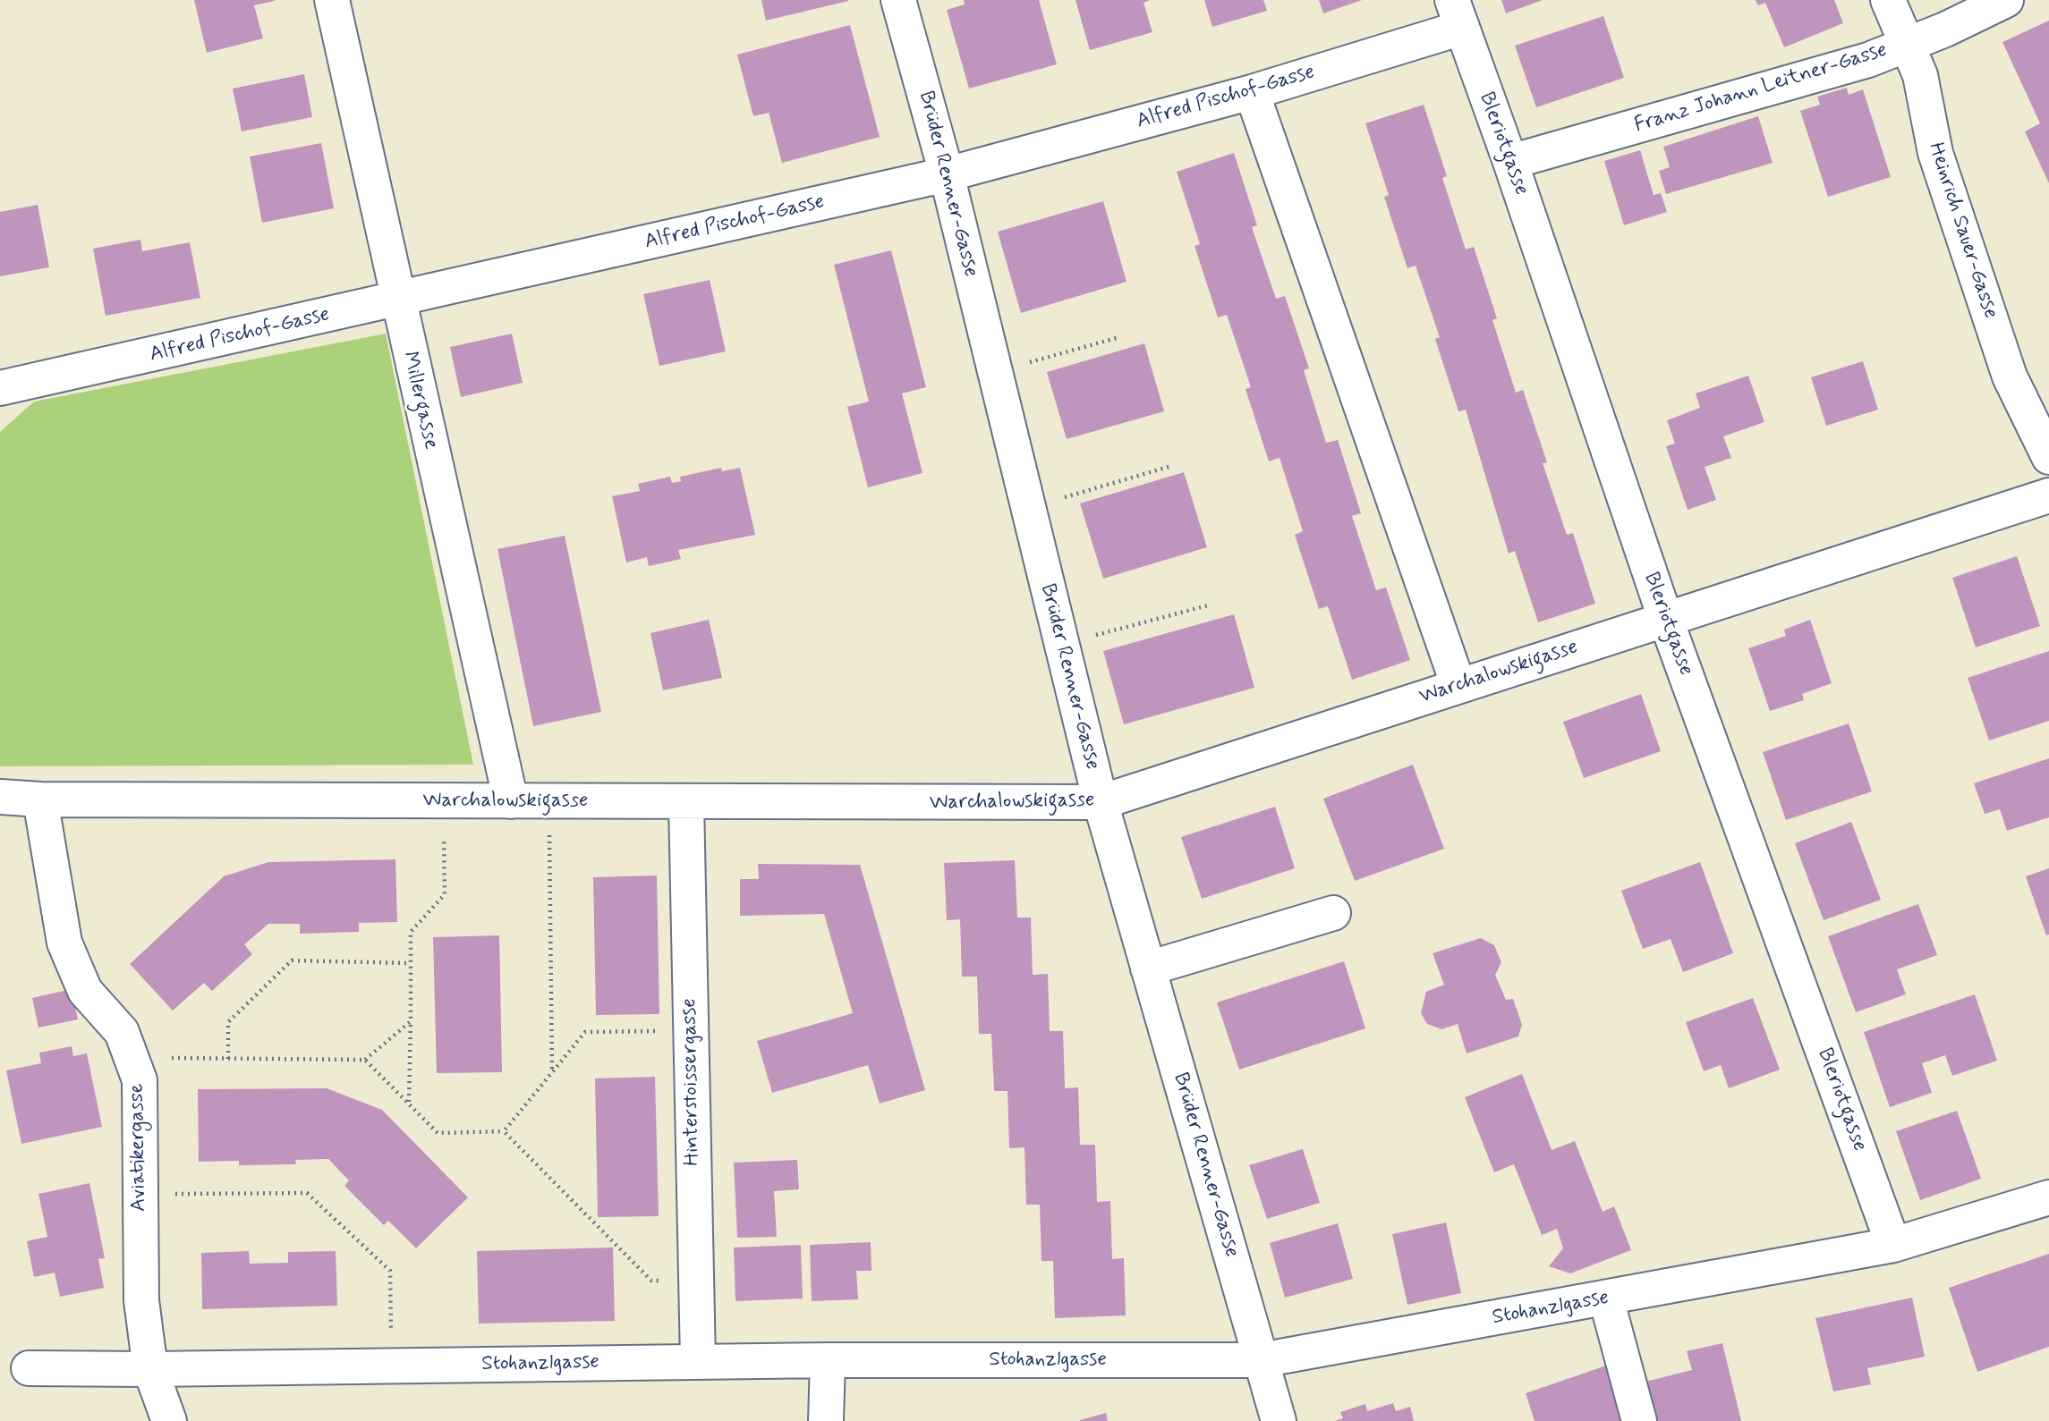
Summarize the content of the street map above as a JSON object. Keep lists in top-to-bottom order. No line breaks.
{"streets":{"street":["Franz Johann Leitner-Gasse","Alfred Pischof-Gasse","Bleriotgasse","Brüder Renner-Gasse","Heinrich Sauer-Gasse","Millergasse","Warchalowskigasse","Hinterstoissergasse","Aviatikergasse","Stohanzlgasse"]},"crossings":[["Franz Johann Leitner-Gasse","Bleriotgasse"],["Franz Johann Leitner-Gasse","Heinrich Sauer-Gasse"],["Alfred Pischof-Gasse","Bleriotgasse"],["Alfred Pischof-Gasse","Brüder Renner-Gasse"],["Alfred Pischof-Gasse","Millergasse"],["Bleriotgasse","Warchalowskigasse"],["Bleriotgasse","Stohanzlgasse"],["Brüder Renner-Gasse","Warchalowskigasse"],["Brüder Renner-Gasse","Stohanzlgasse"],["Millergasse","Warchalowskigasse"],["Warchalowskigasse","Hinterstoissergasse"],["Warchalowskigasse","Aviatikergasse"],["Hinterstoissergasse","Stohanzlgasse"],["Aviatikergasse","Stohanzlgasse"]]}
